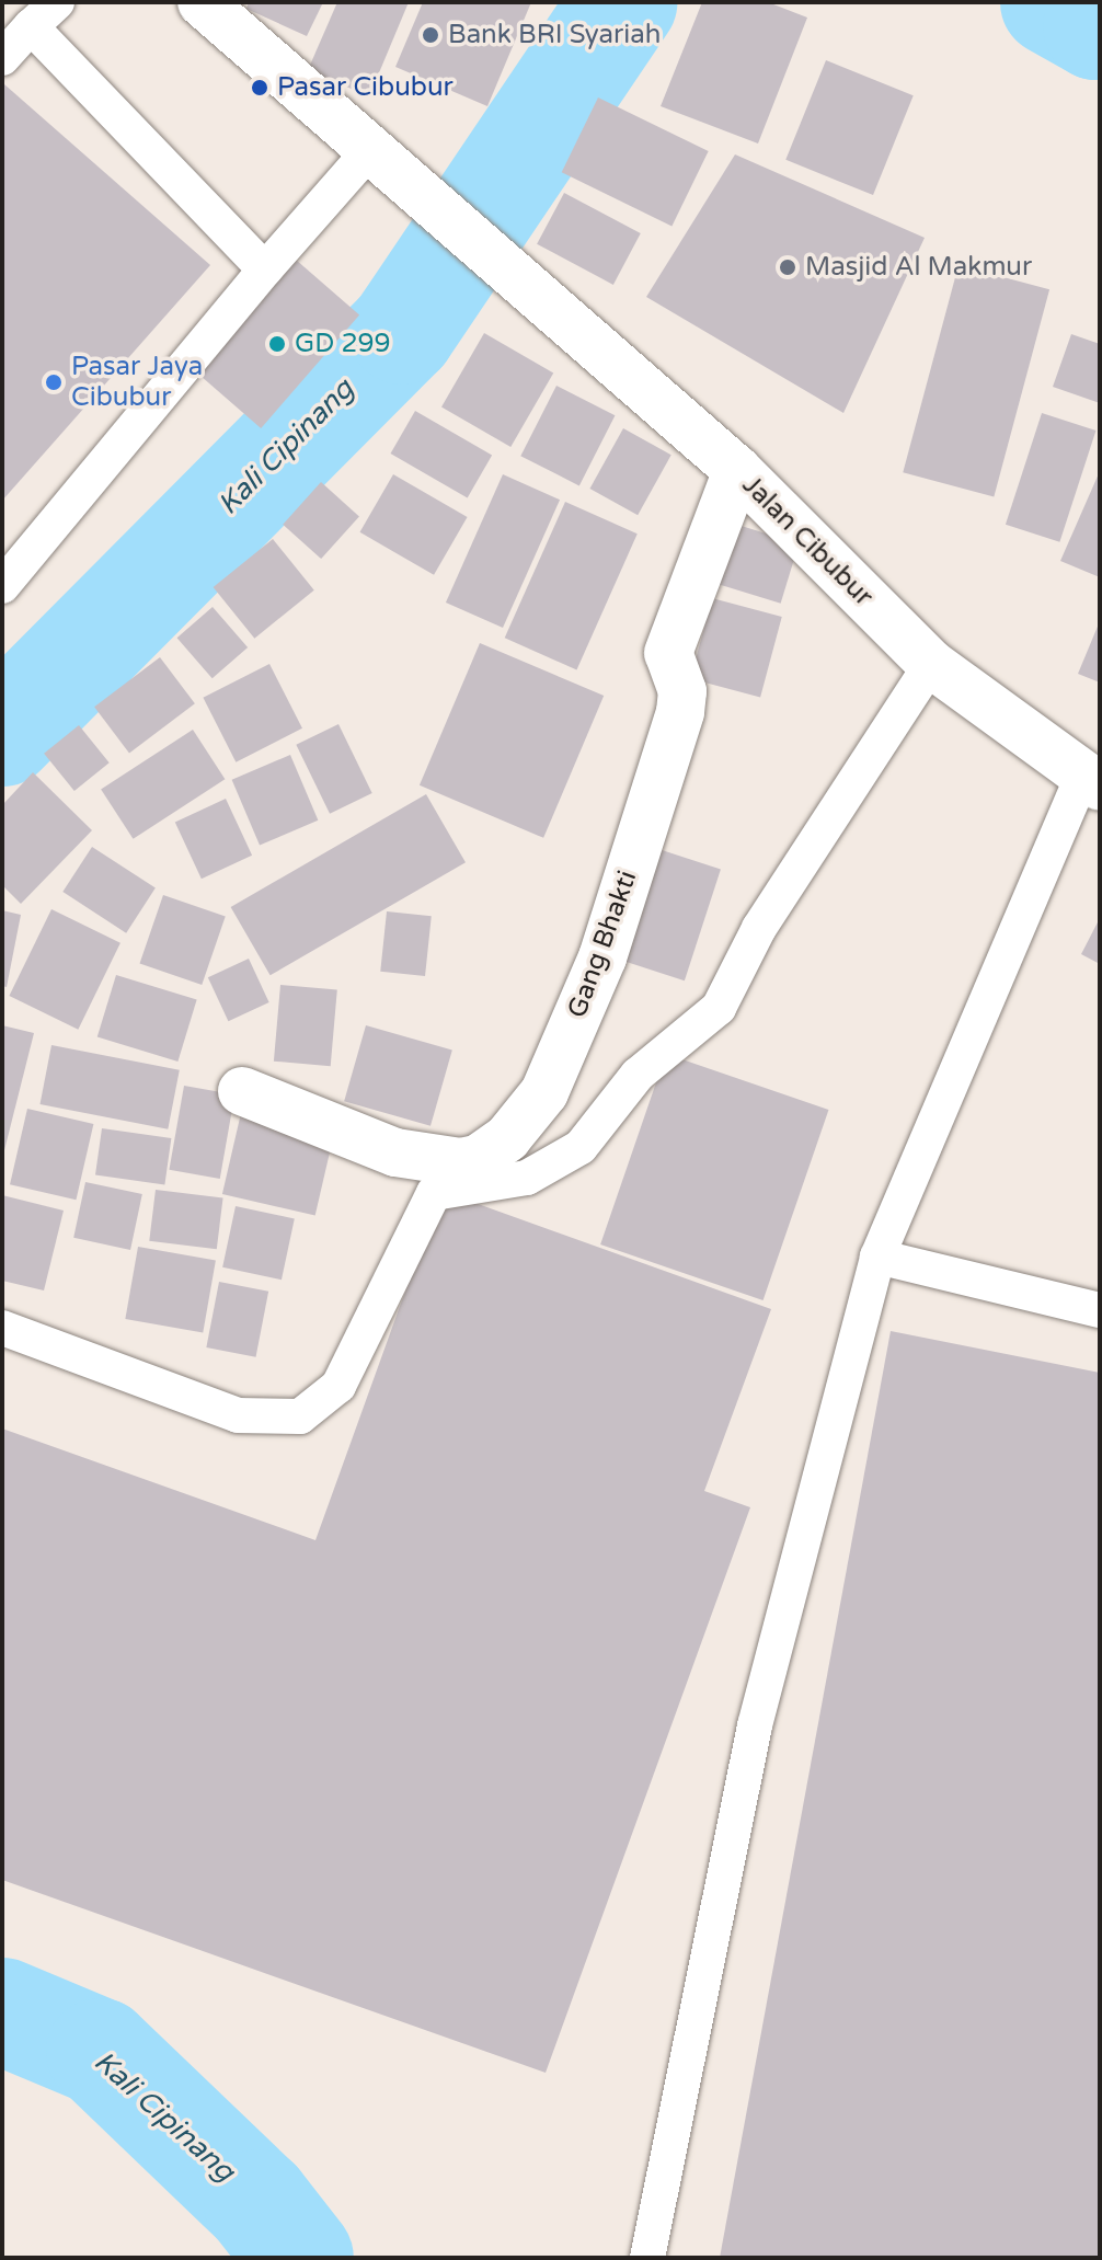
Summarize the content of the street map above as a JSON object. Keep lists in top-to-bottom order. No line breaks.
{"streets":{"street":["Jalan Cibubur","Gang Bhakti"]},"crossings":[["Jalan Cibubur","Gang Bhakti"]],"water":["Kali Cipinang"],"places":["Bank BRI Syariah","Pasar Cibubur","Masjid Al Makmur","GD 299","Pasar Jaya Cibubur"]}
